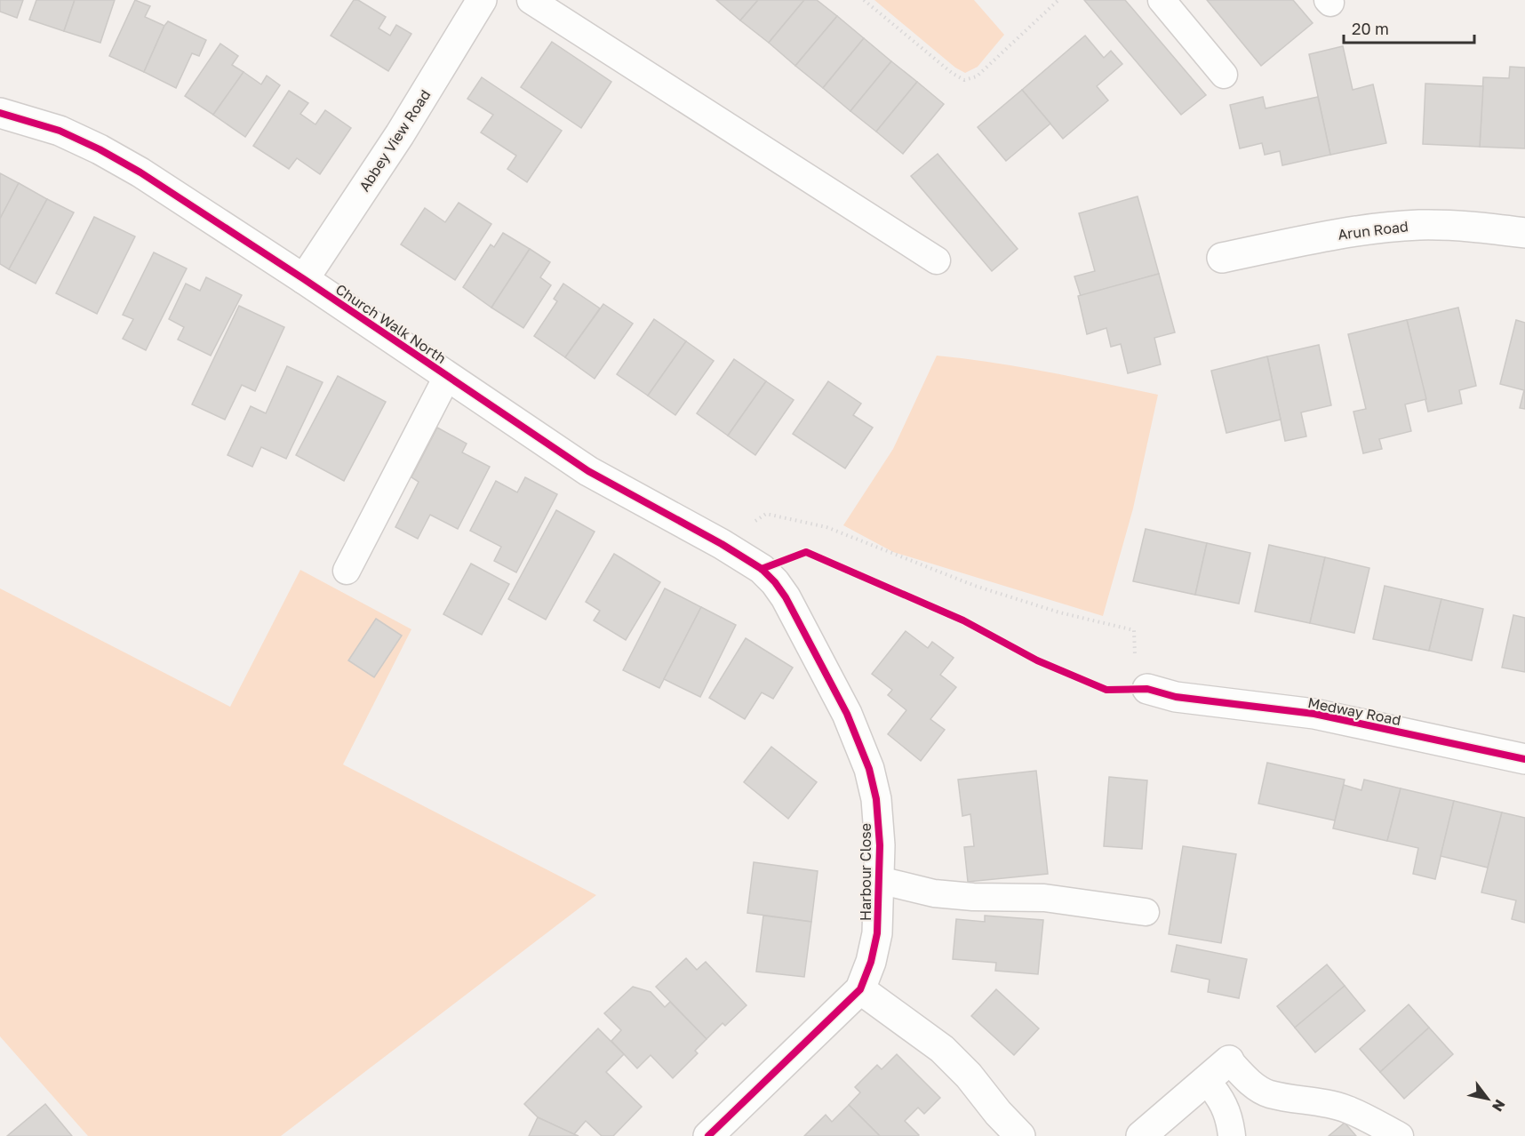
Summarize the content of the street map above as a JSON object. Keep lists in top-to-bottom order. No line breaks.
{"streets":{"street":["Abbey View Road","Arun Road","Church Walk North","Medway Road","Harbour Close"]},"crossings":[["Abbey View Road","Church Walk North"],["Church Walk North","Harbour Close"]],"scale_bar":"20 m","north":"bottom right"}
